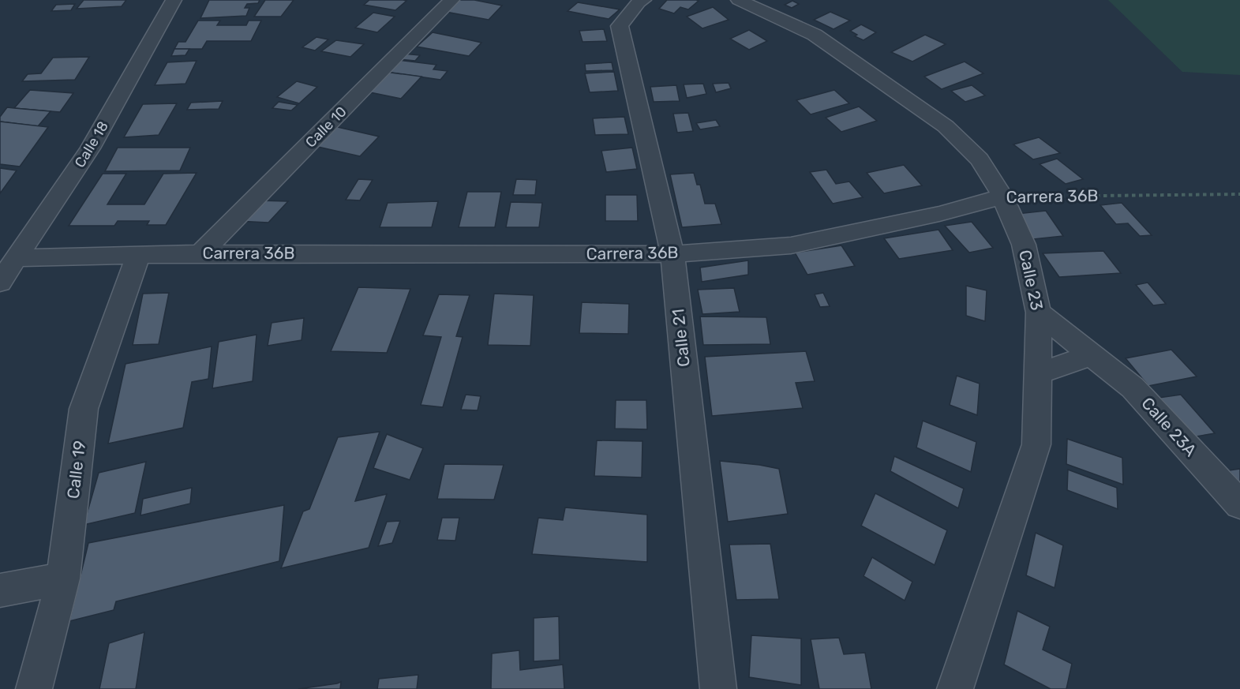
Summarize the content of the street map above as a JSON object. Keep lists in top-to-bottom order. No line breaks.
{"streets":{"street":["Calle 10","Calle 18","Carrera 36B","Calle 23","Calle 21","Calle 23A","Calle 19"]},"crossings":[["Calle 10","Carrera 36B"],["Calle 18","Carrera 36B"],["Carrera 36B","Calle 23"],["Carrera 36B","Calle 21"],["Carrera 36B","Calle 19"],["Calle 23","Calle 23A"]]}
